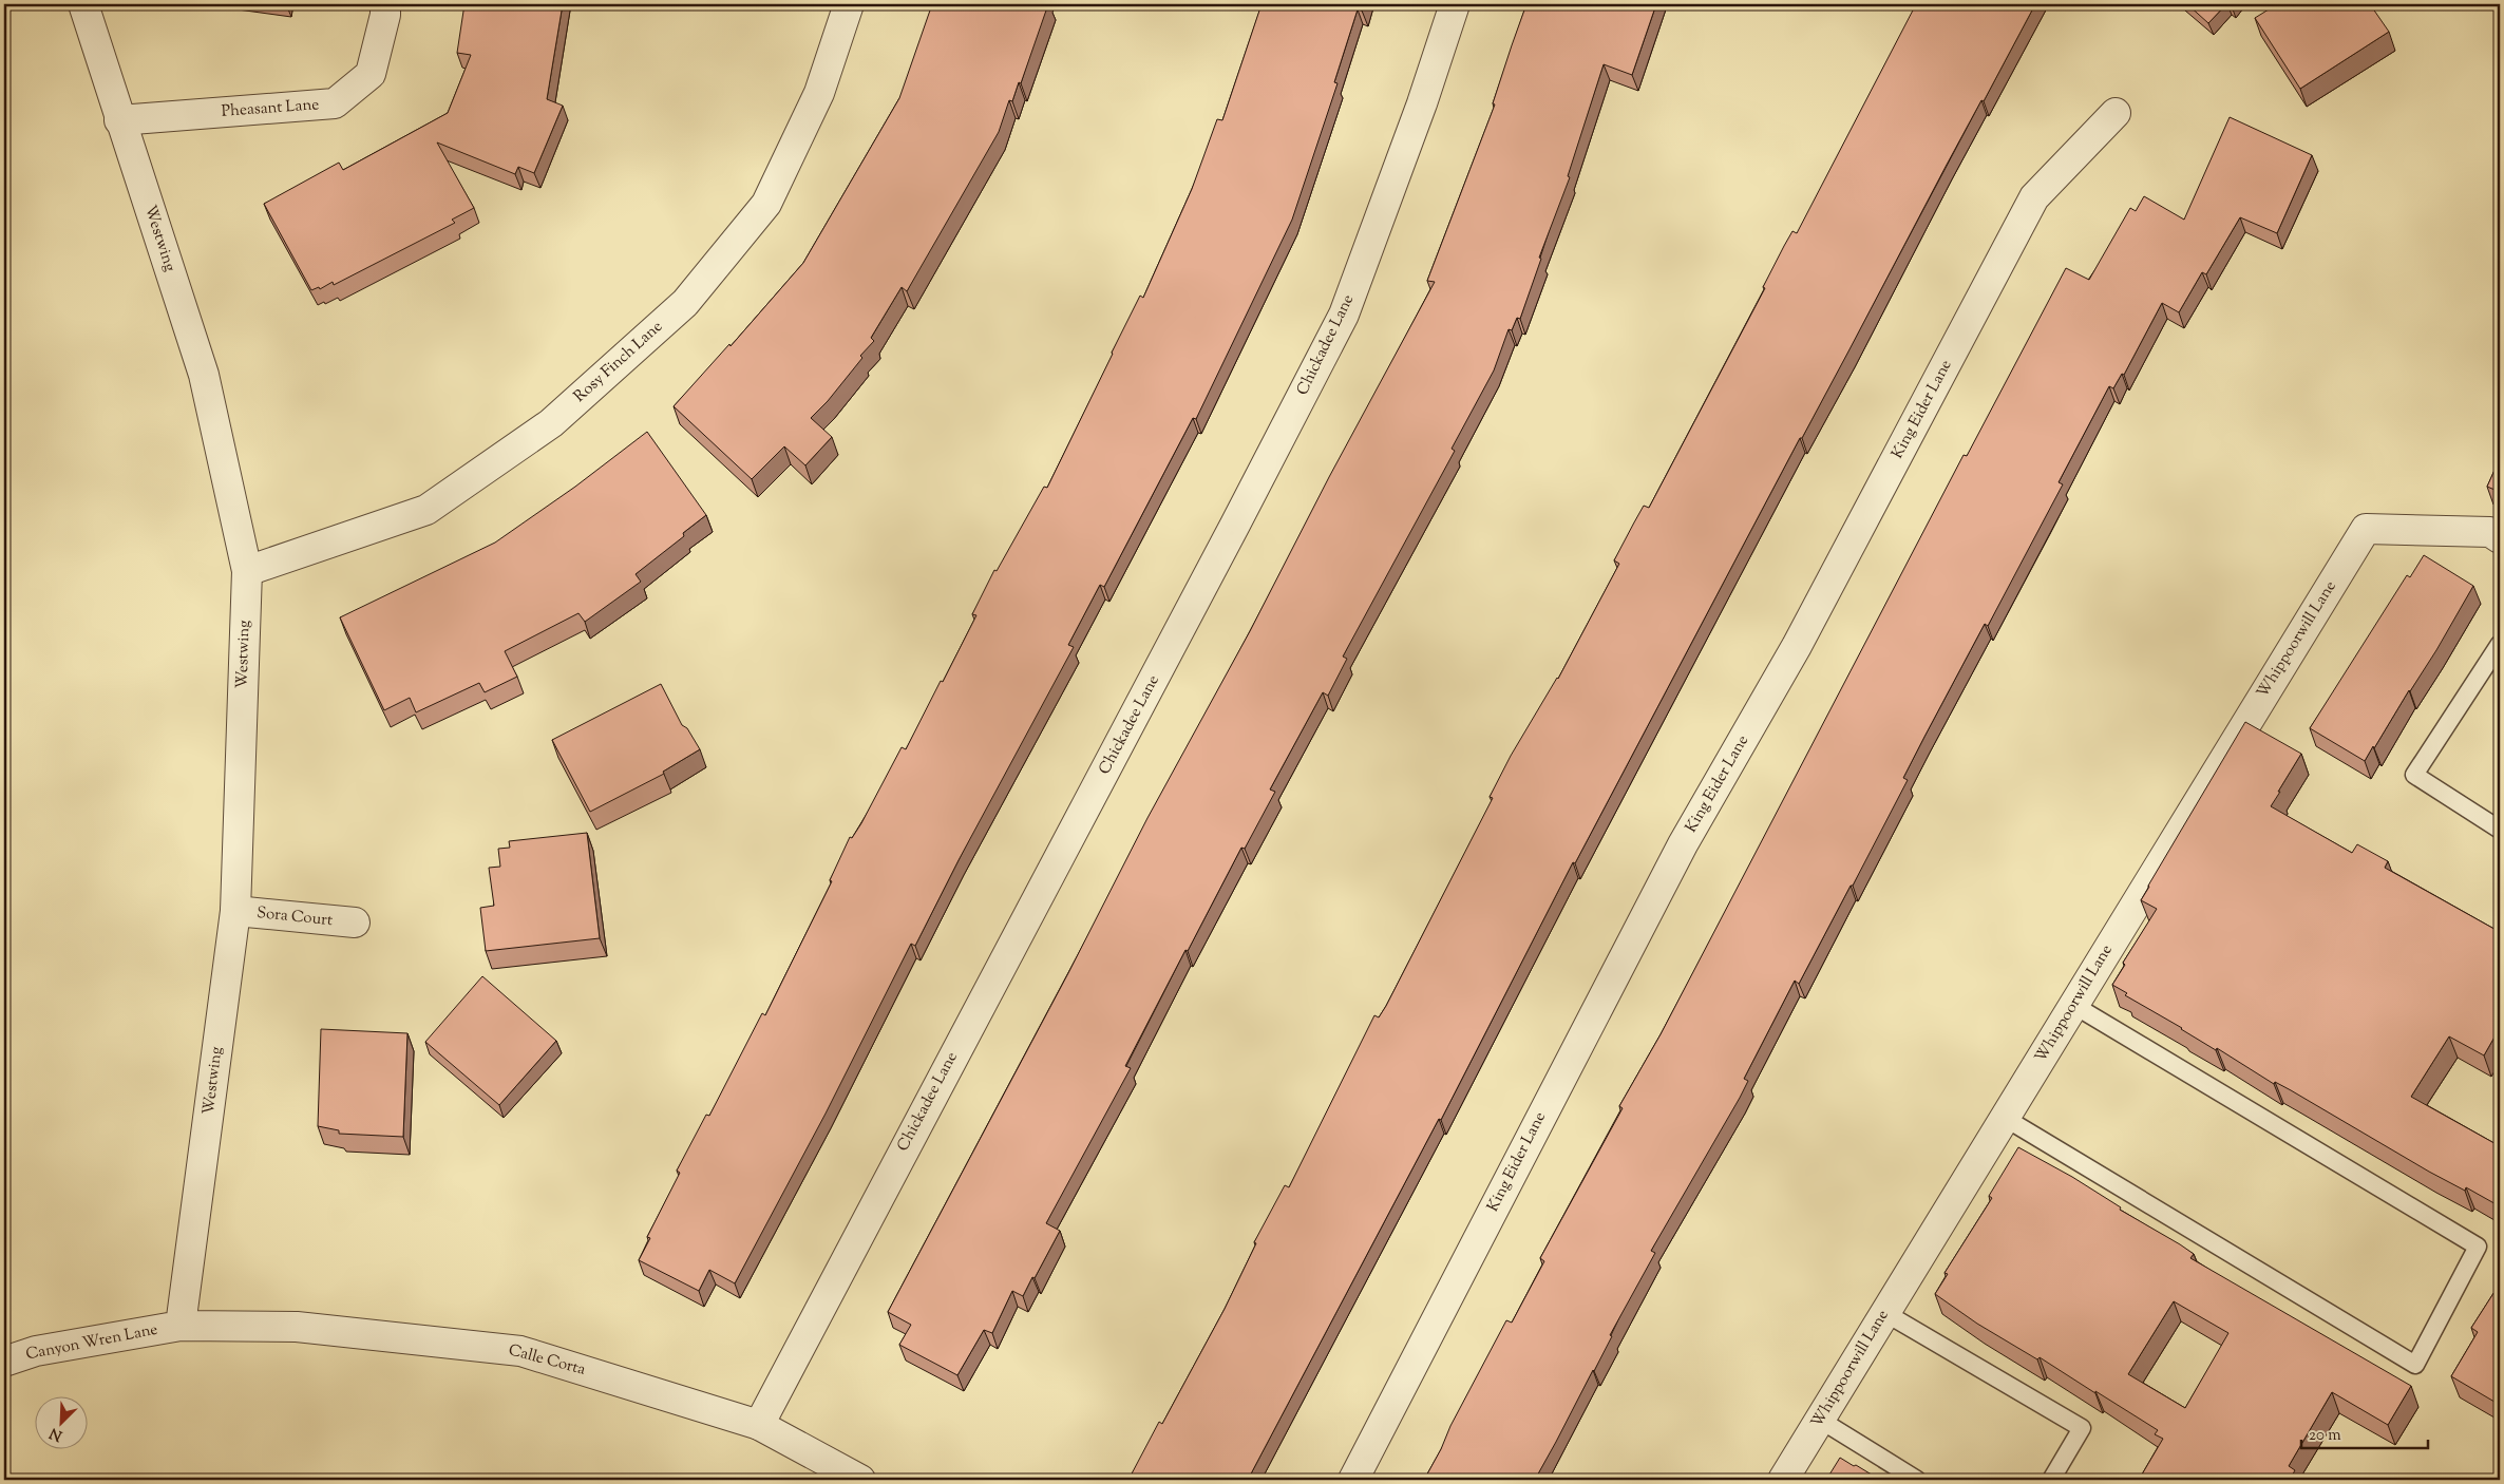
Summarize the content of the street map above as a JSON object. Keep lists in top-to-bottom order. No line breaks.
{"streets":{"street":["Pheasant Lane","Westwing","Chickadee Lane","Rosy Finch Lane","King Eider Lane","Whippoorwill Lane","Sora Court","Canyon Wren Lane","Calle Corta"]},"crossings":[["Pheasant Lane","Westwing"],["Westwing","Rosy Finch Lane"],["Westwing","Sora Court"],["Westwing","Canyon Wren Lane"],["Westwing","Calle Corta"],["Chickadee Lane","Calle Corta"],["Canyon Wren Lane","Calle Corta"]],"scale_bar":"20 m","north":"bottom left"}
